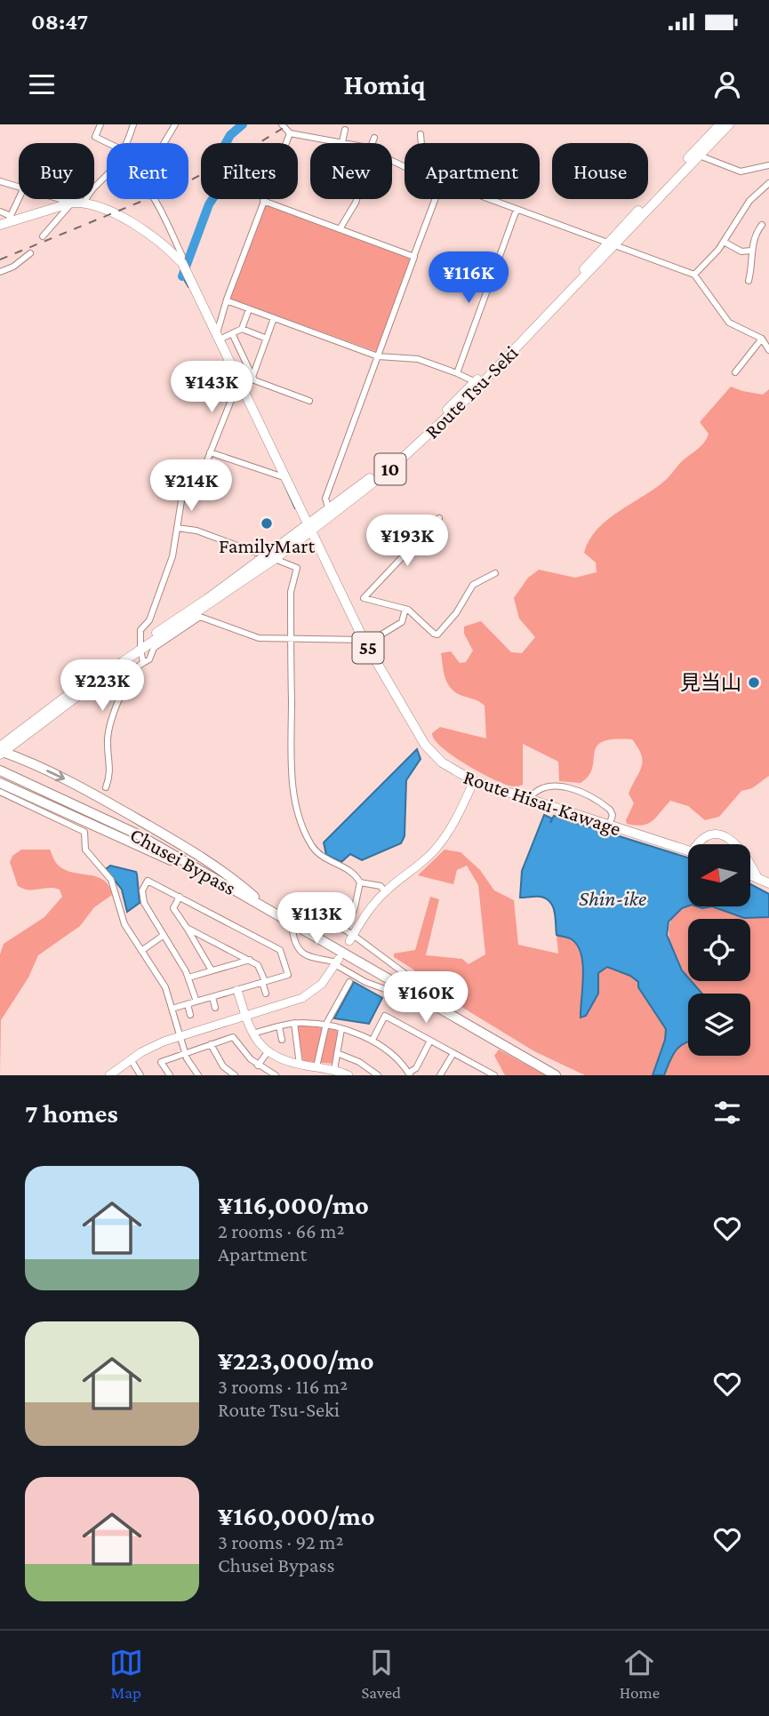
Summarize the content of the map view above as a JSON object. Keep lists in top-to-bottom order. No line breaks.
{"streets":{"highway":["Chusei Bypass"],"main road":["Route Tsu-Seki","10","55","Route Hisai-Kawage"]},"crossings":[["Route Tsu-Seki","Route Hisai-Kawage"]],"water":["Shin-ike"],"places":["FamilyMart","見当山"],"north":"left","page":{"status":"08:47","header":"Homiq","chip":["Buy","Rent","Filters","New","Apartment","House"],"price":["¥116K","¥143K","¥214K","¥193K","¥223K","¥113K","¥160K"],"heading":"7 homes","list":[{"name":"¥116,000/mo","note":"2 rooms · 66 m² · Apartment"},{"name":"¥223,000/mo","note":"3 rooms · 116 m² · Route Tsu-Seki"},{"name":"¥160,000/mo","note":"3 rooms · 92 m² · Chusei Bypass"}],"tabs":["Map","Saved","Home"]}}
